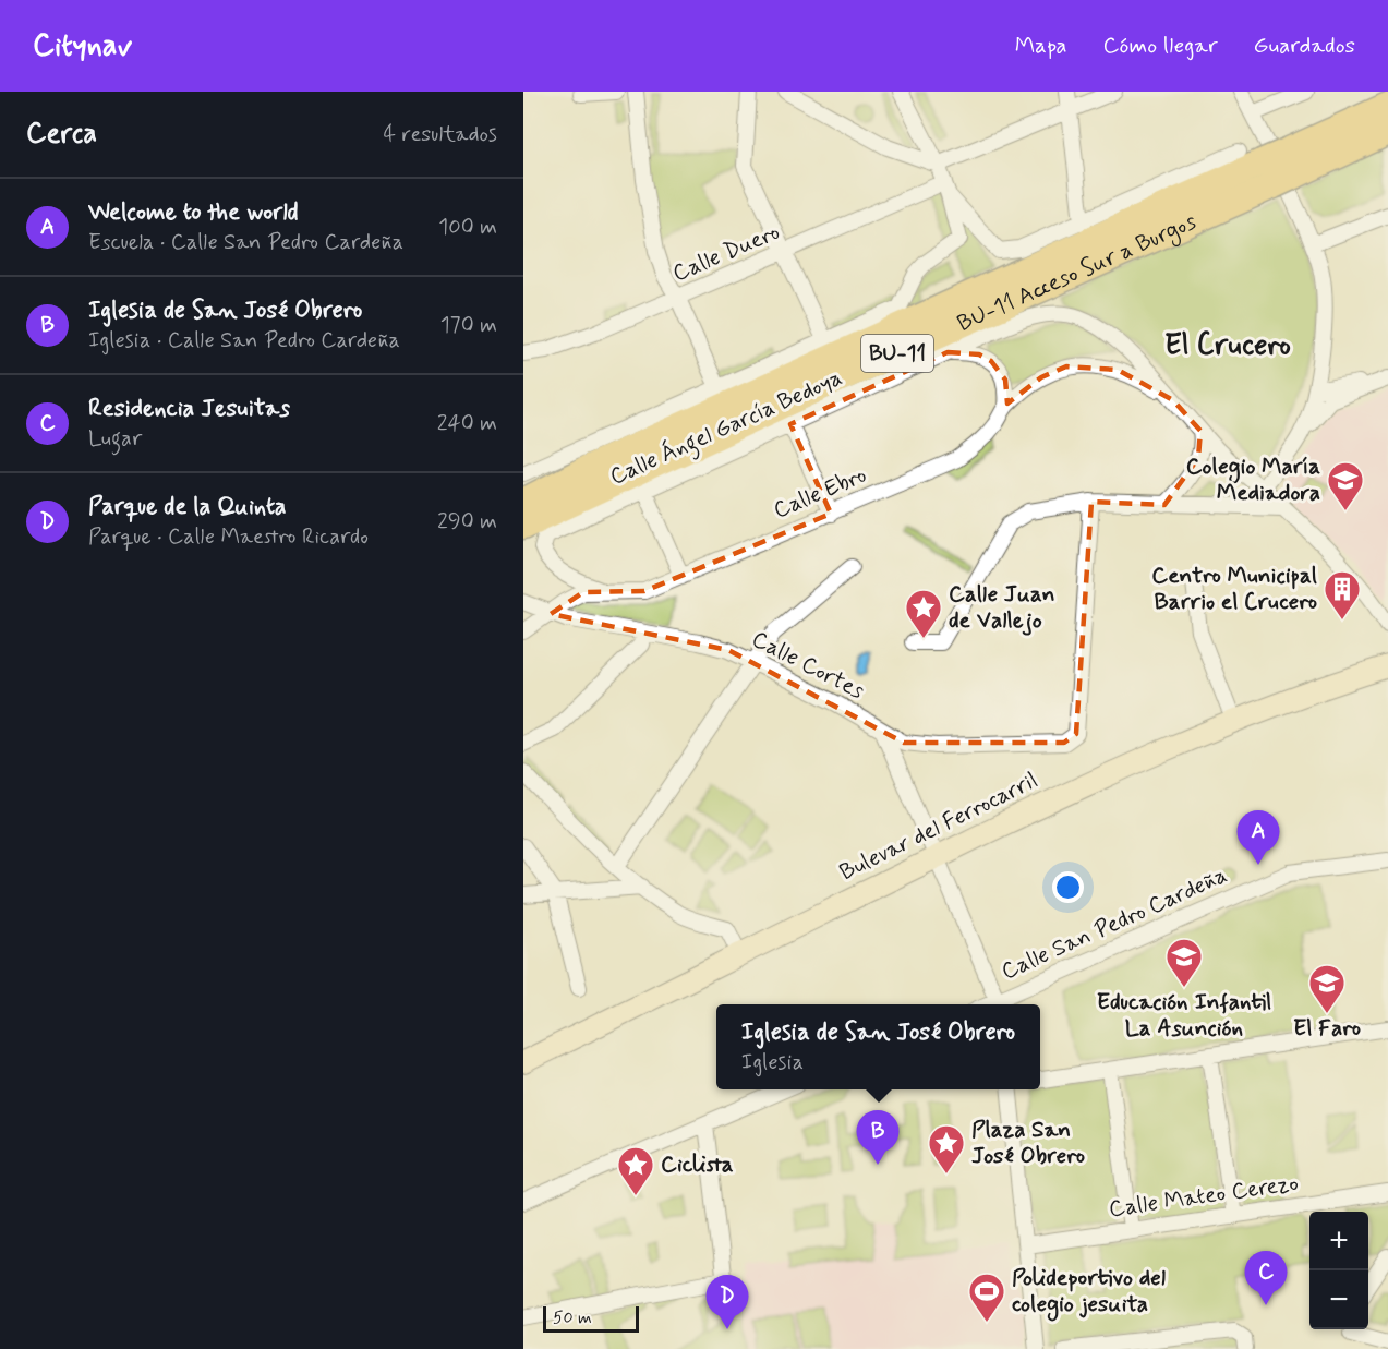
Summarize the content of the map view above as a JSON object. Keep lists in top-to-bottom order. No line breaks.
{"streets":{"highway":["BU-11 Acceso Sur a Burgos","BU-11"],"main road":["Bulevar del Ferrocarril"],"street":["Calle Duero","Calle Ángel García Bedoya","Calle Ebro","Calle Cortes","Calle San Pedro Cardeña","Calle Mateo Cerezo"]},"crossings":[["Calle Duero","Calle Ángel García Bedoya"],["Calle Ángel García Bedoya","Calle Ebro"],["Calle Ebro","Calle Cortes"]],"districts":["El Crucero"],"places":{"school or university":["Colegio María Mediadora","Educación Infantil La Asunción","El Faro"],"building":["Centro Municipal Barrio el Crucero"],"place":["Calle Juan de Vallejo","Plaza San José Obrero","Ciclista"],"sports":["Polideportivo del colegio jesuita"]},"scale_bar":"50 m","page":{"header":"Citynav","nav":["Mapa","Cómo llegar","Guardados"],"heading":["Cerca","4 resultados"],"list":[{"mark":"A","name":"Welcome to the world","note":"Escuela · Calle San Pedro Cardeña","value":"100 m"},{"mark":"B","name":"Iglesia de San José Obrero","note":"Iglesia · Calle San Pedro Cardeña","value":"170 m"},{"mark":"C","name":"Residencia Jesuitas","note":"Lugar","value":"240 m"},{"mark":"D","name":"Parque de la Quinta","note":"Parque · Calle Maestro Ricardo","value":"290 m"}],"pins":["A","B","C","D"],"popup":["Iglesia de San José Obrero","Iglesia"],"map_buttons":["+","−"],"scale":"50 m"}}
